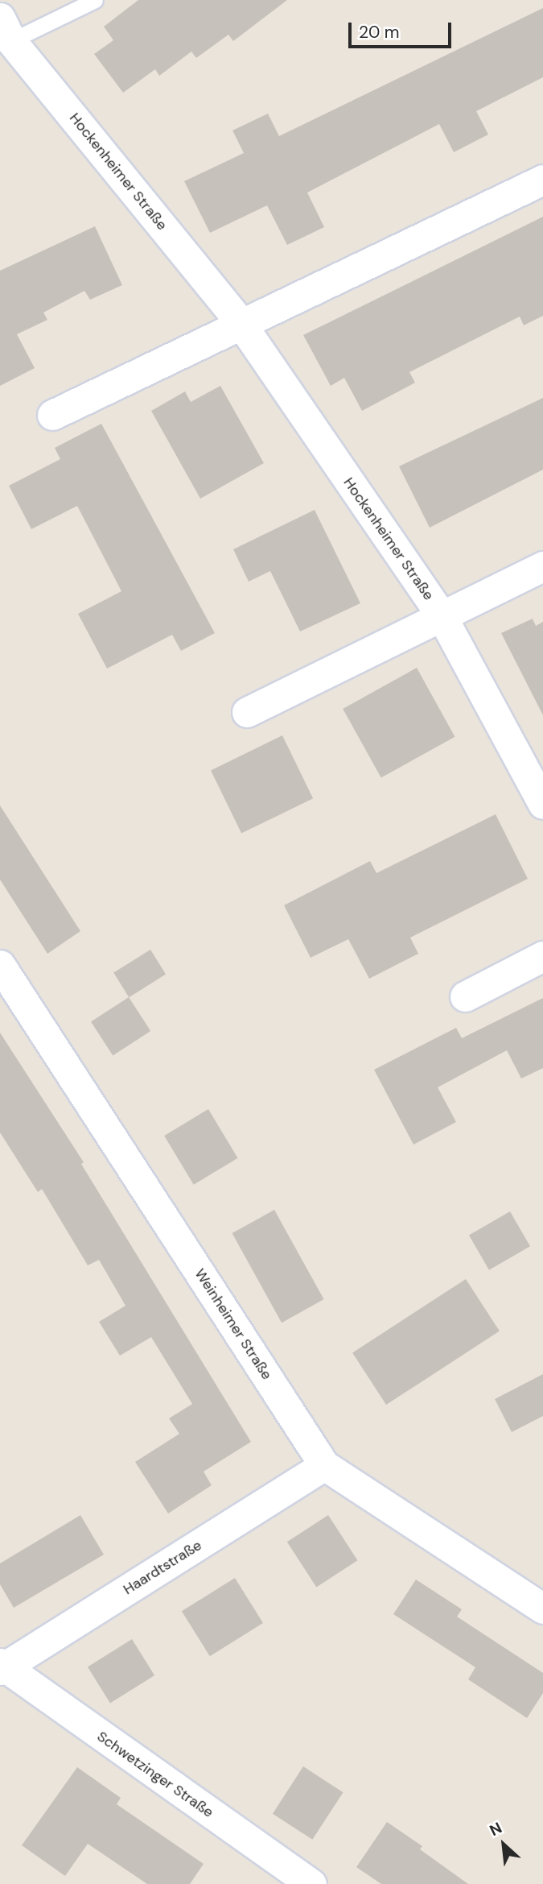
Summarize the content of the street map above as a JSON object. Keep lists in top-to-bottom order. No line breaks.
{"streets":{"street":["Hockenheimer Straße","Weinheimer Straße","Haardtstraße","Schwetzinger Straße"]},"crossings":[["Weinheimer Straße","Haardtstraße"],["Haardtstraße","Schwetzinger Straße"]],"scale_bar":"20 m","north":"top left"}
